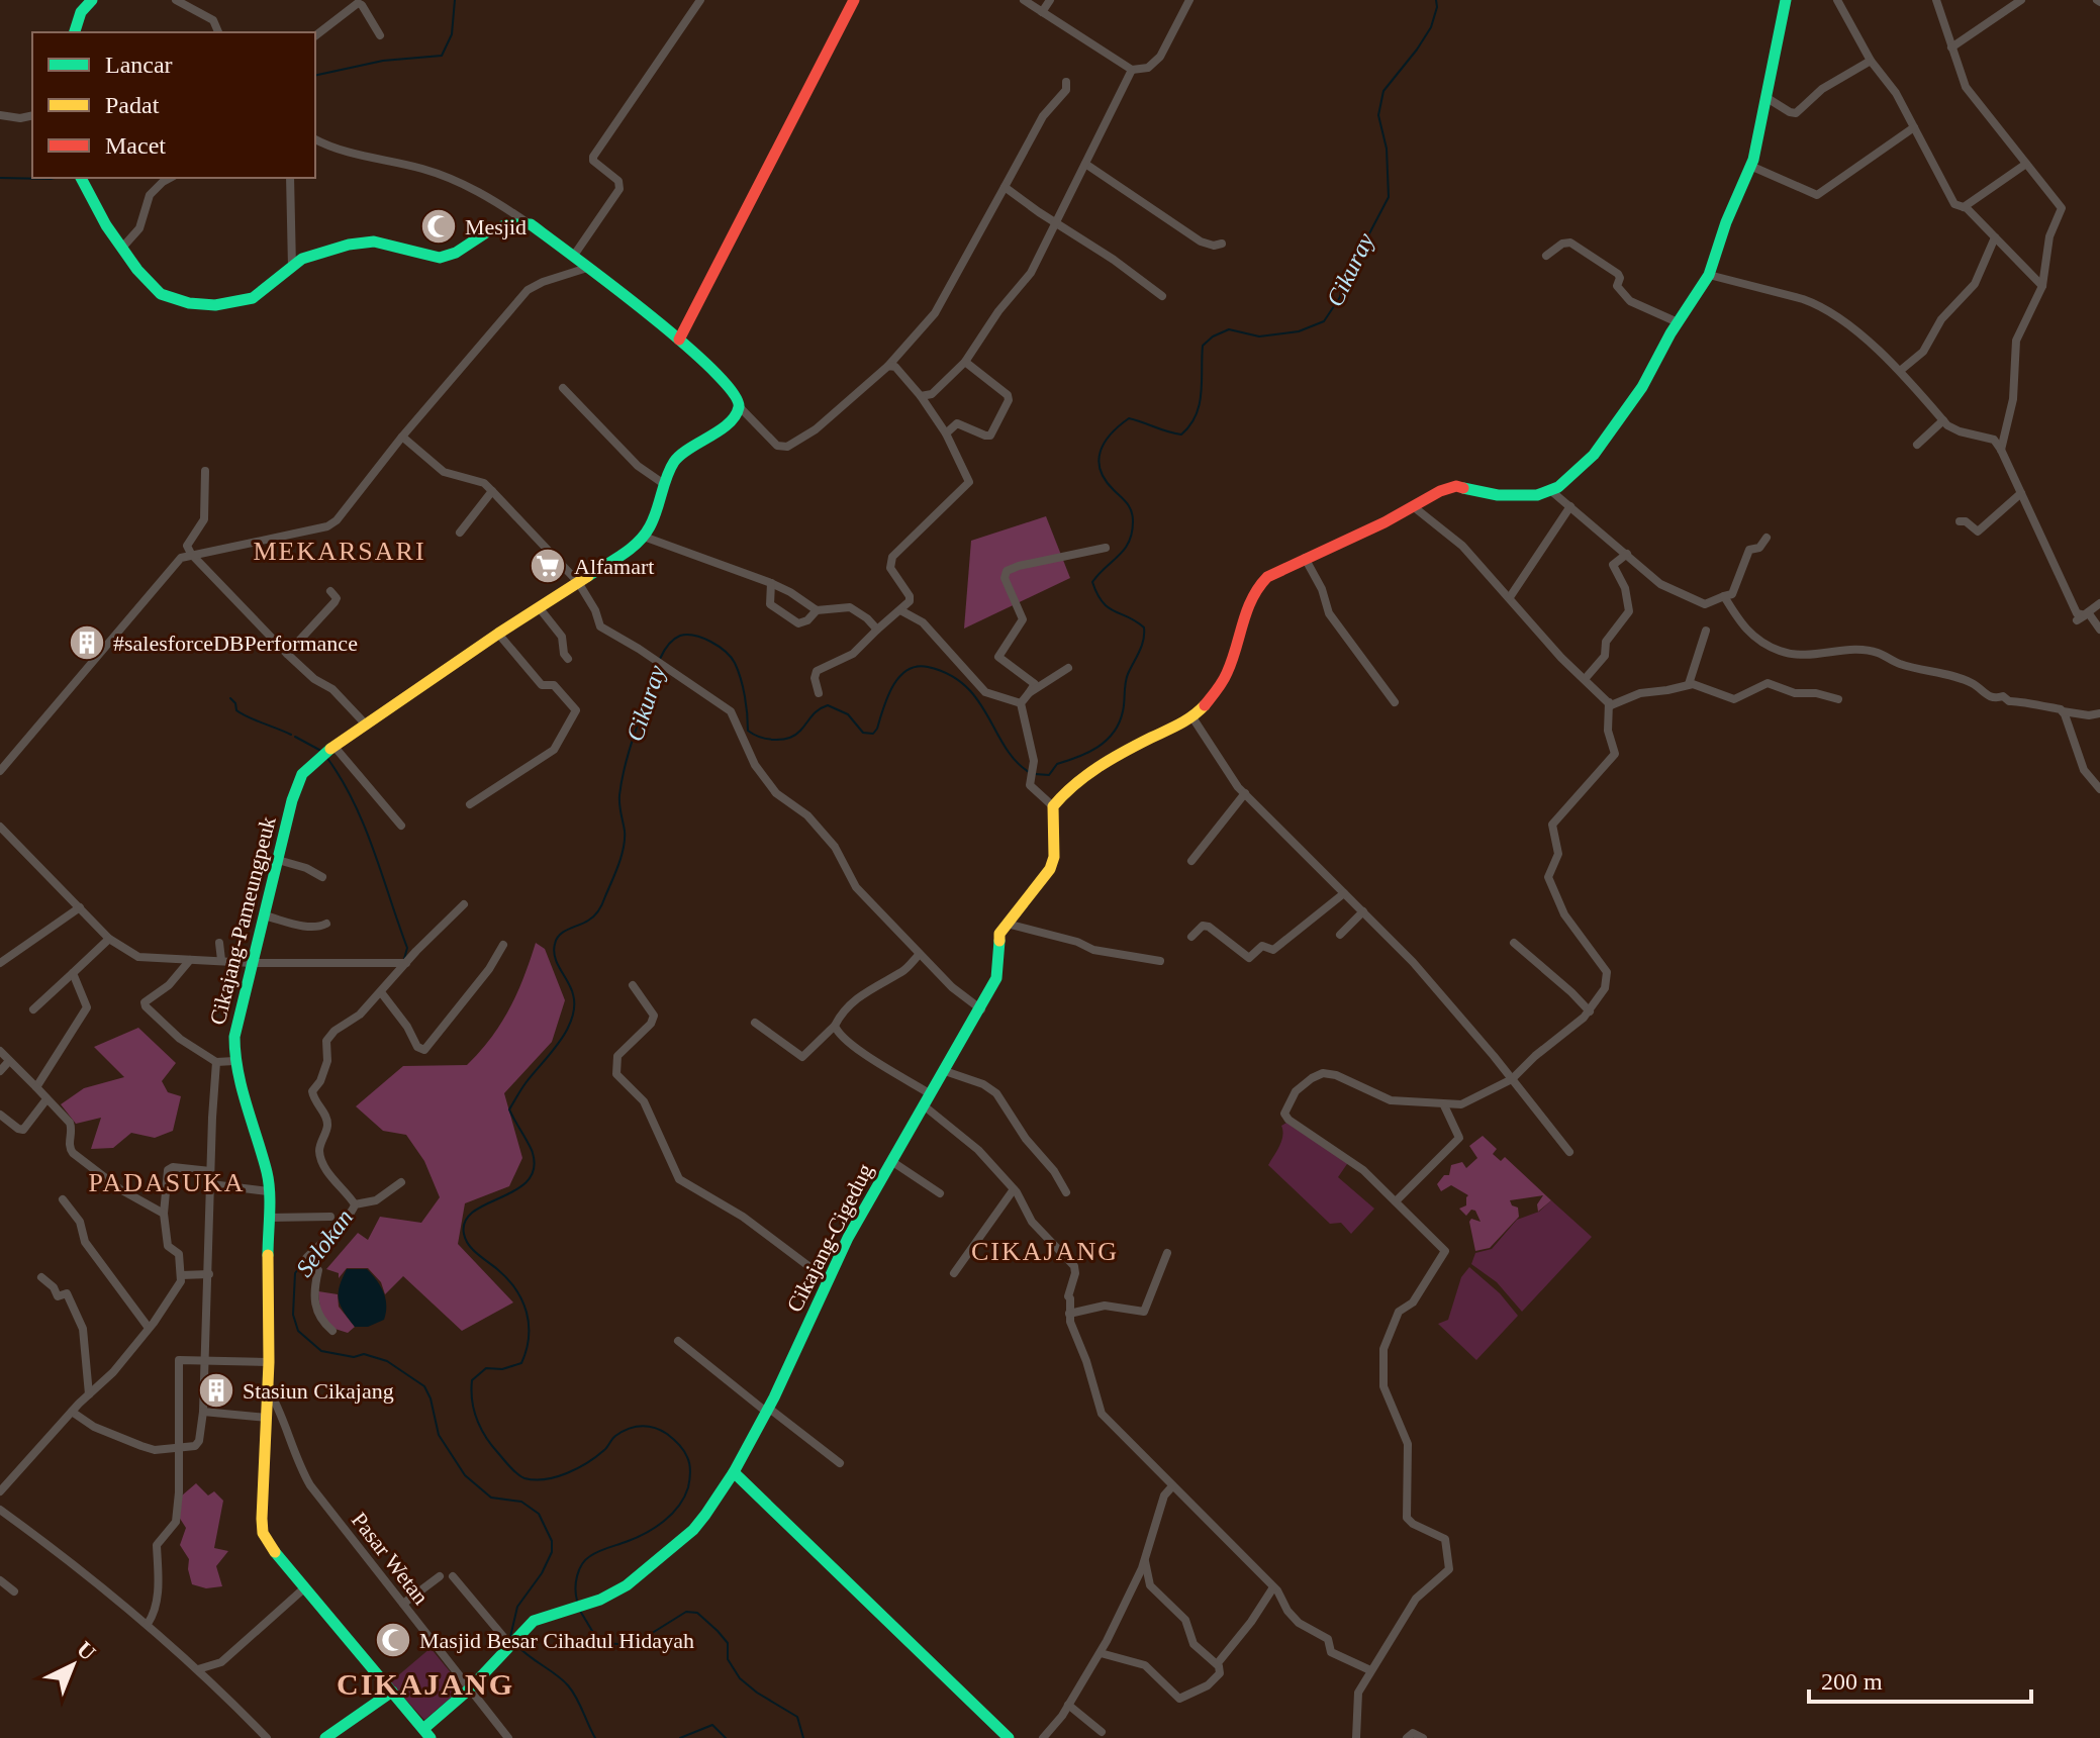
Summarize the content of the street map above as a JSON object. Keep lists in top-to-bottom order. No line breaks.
{"streets":{"main road":["Cikajang-Pameungpeuk","Cikajang-Cigedug"],"street":["Pasar Wetan"]},"crossings":[["Cikajang-Pameungpeuk","Cikajang-Cigedug"],["Cikajang-Pameungpeuk","Pasar Wetan"],["Cikajang-Cigedug","Pasar Wetan"]],"districts":["MEKARSARI","PADASUKA","CIKAJANG","CIKAJANG"],"water":["Cikuray","Selokan"],"places":{"mosque":["Mesjid","Masjid Besar Cihadul Hidayah"],"supermarket":["Alfamart"],"building":["#salesforceDBPerformance","Stasiun Cikajang"]},"legend":["Lancar","Padat","Macet"],"scale_bar":"200 m","north":"top right"}
